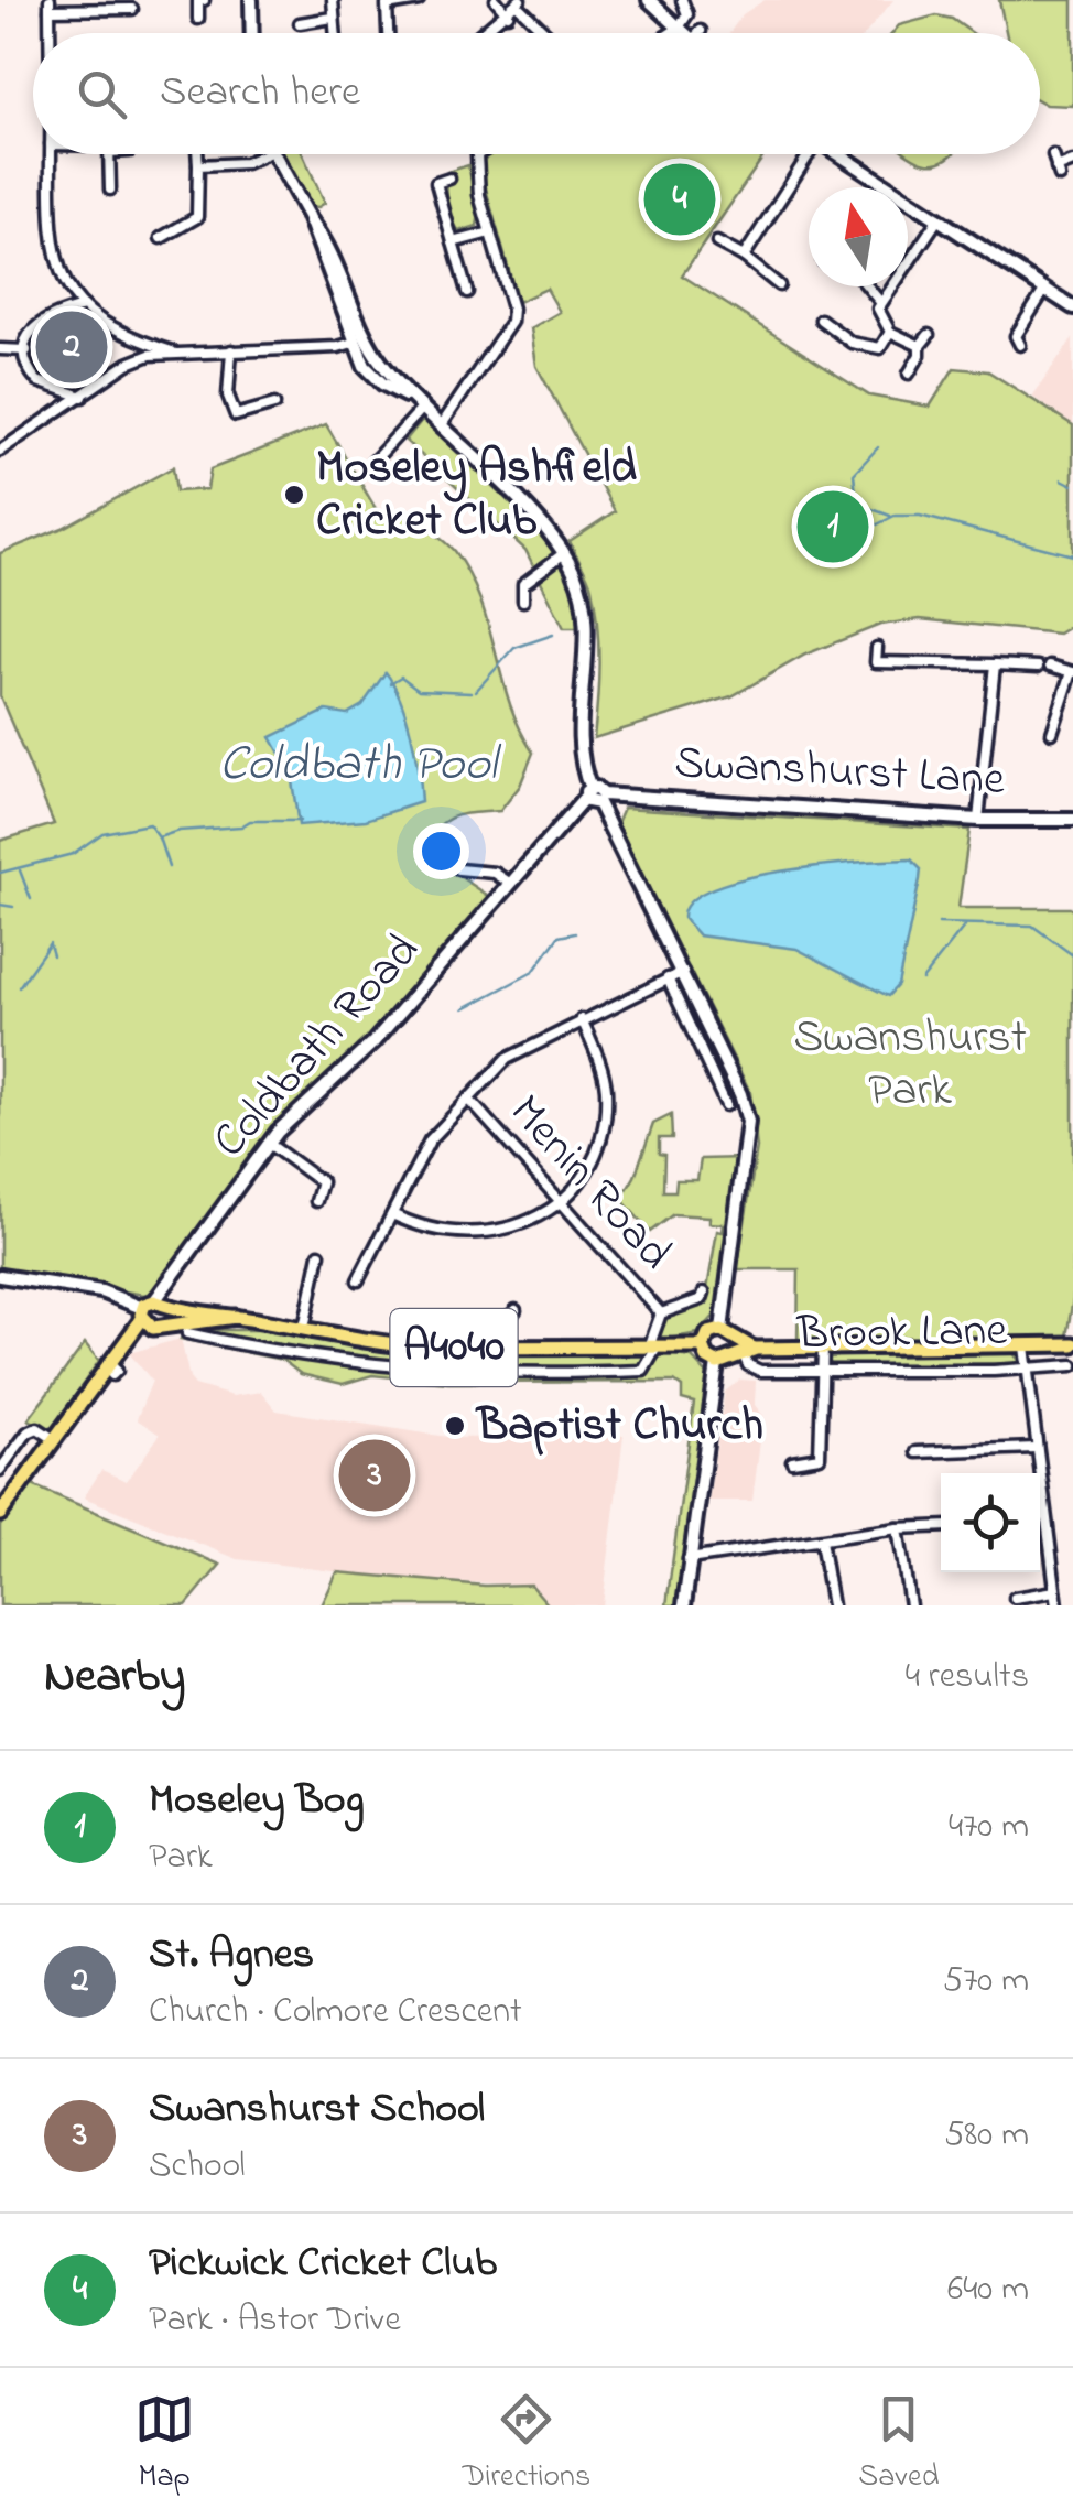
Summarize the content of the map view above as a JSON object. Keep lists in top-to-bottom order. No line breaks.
{"streets":{"main road":["Brook Lane","A4040"],"street":["Swanshurst Lane","Coldbath Road","Menin Road"]},"crossings":[["Swanshurst Lane","Coldbath Road"],["Coldbath Road","A4040"]],"water":["Coldbath Pool"],"parks":["Swanshurst Park"],"places":["Moseley Ashfield Cricket Club","Baptist Church"],"north":"top","page":{"search":"Search here","pins":["4","2","1","3"],"heading":["Nearby","4 results"],"list":[{"mark":"1","name":"Moseley Bog","note":"Park","value":"470 m"},{"mark":"2","name":"St. Agnes","note":"Church · Colmore Crescent","value":"570 m"},{"mark":"3","name":"Swanshurst School","note":"School","value":"580 m"},{"mark":"4","name":"Pickwick Cricket Club","note":"Park · Astor Drive","value":"640 m"}],"nav":["Map","Directions","Saved"]}}
